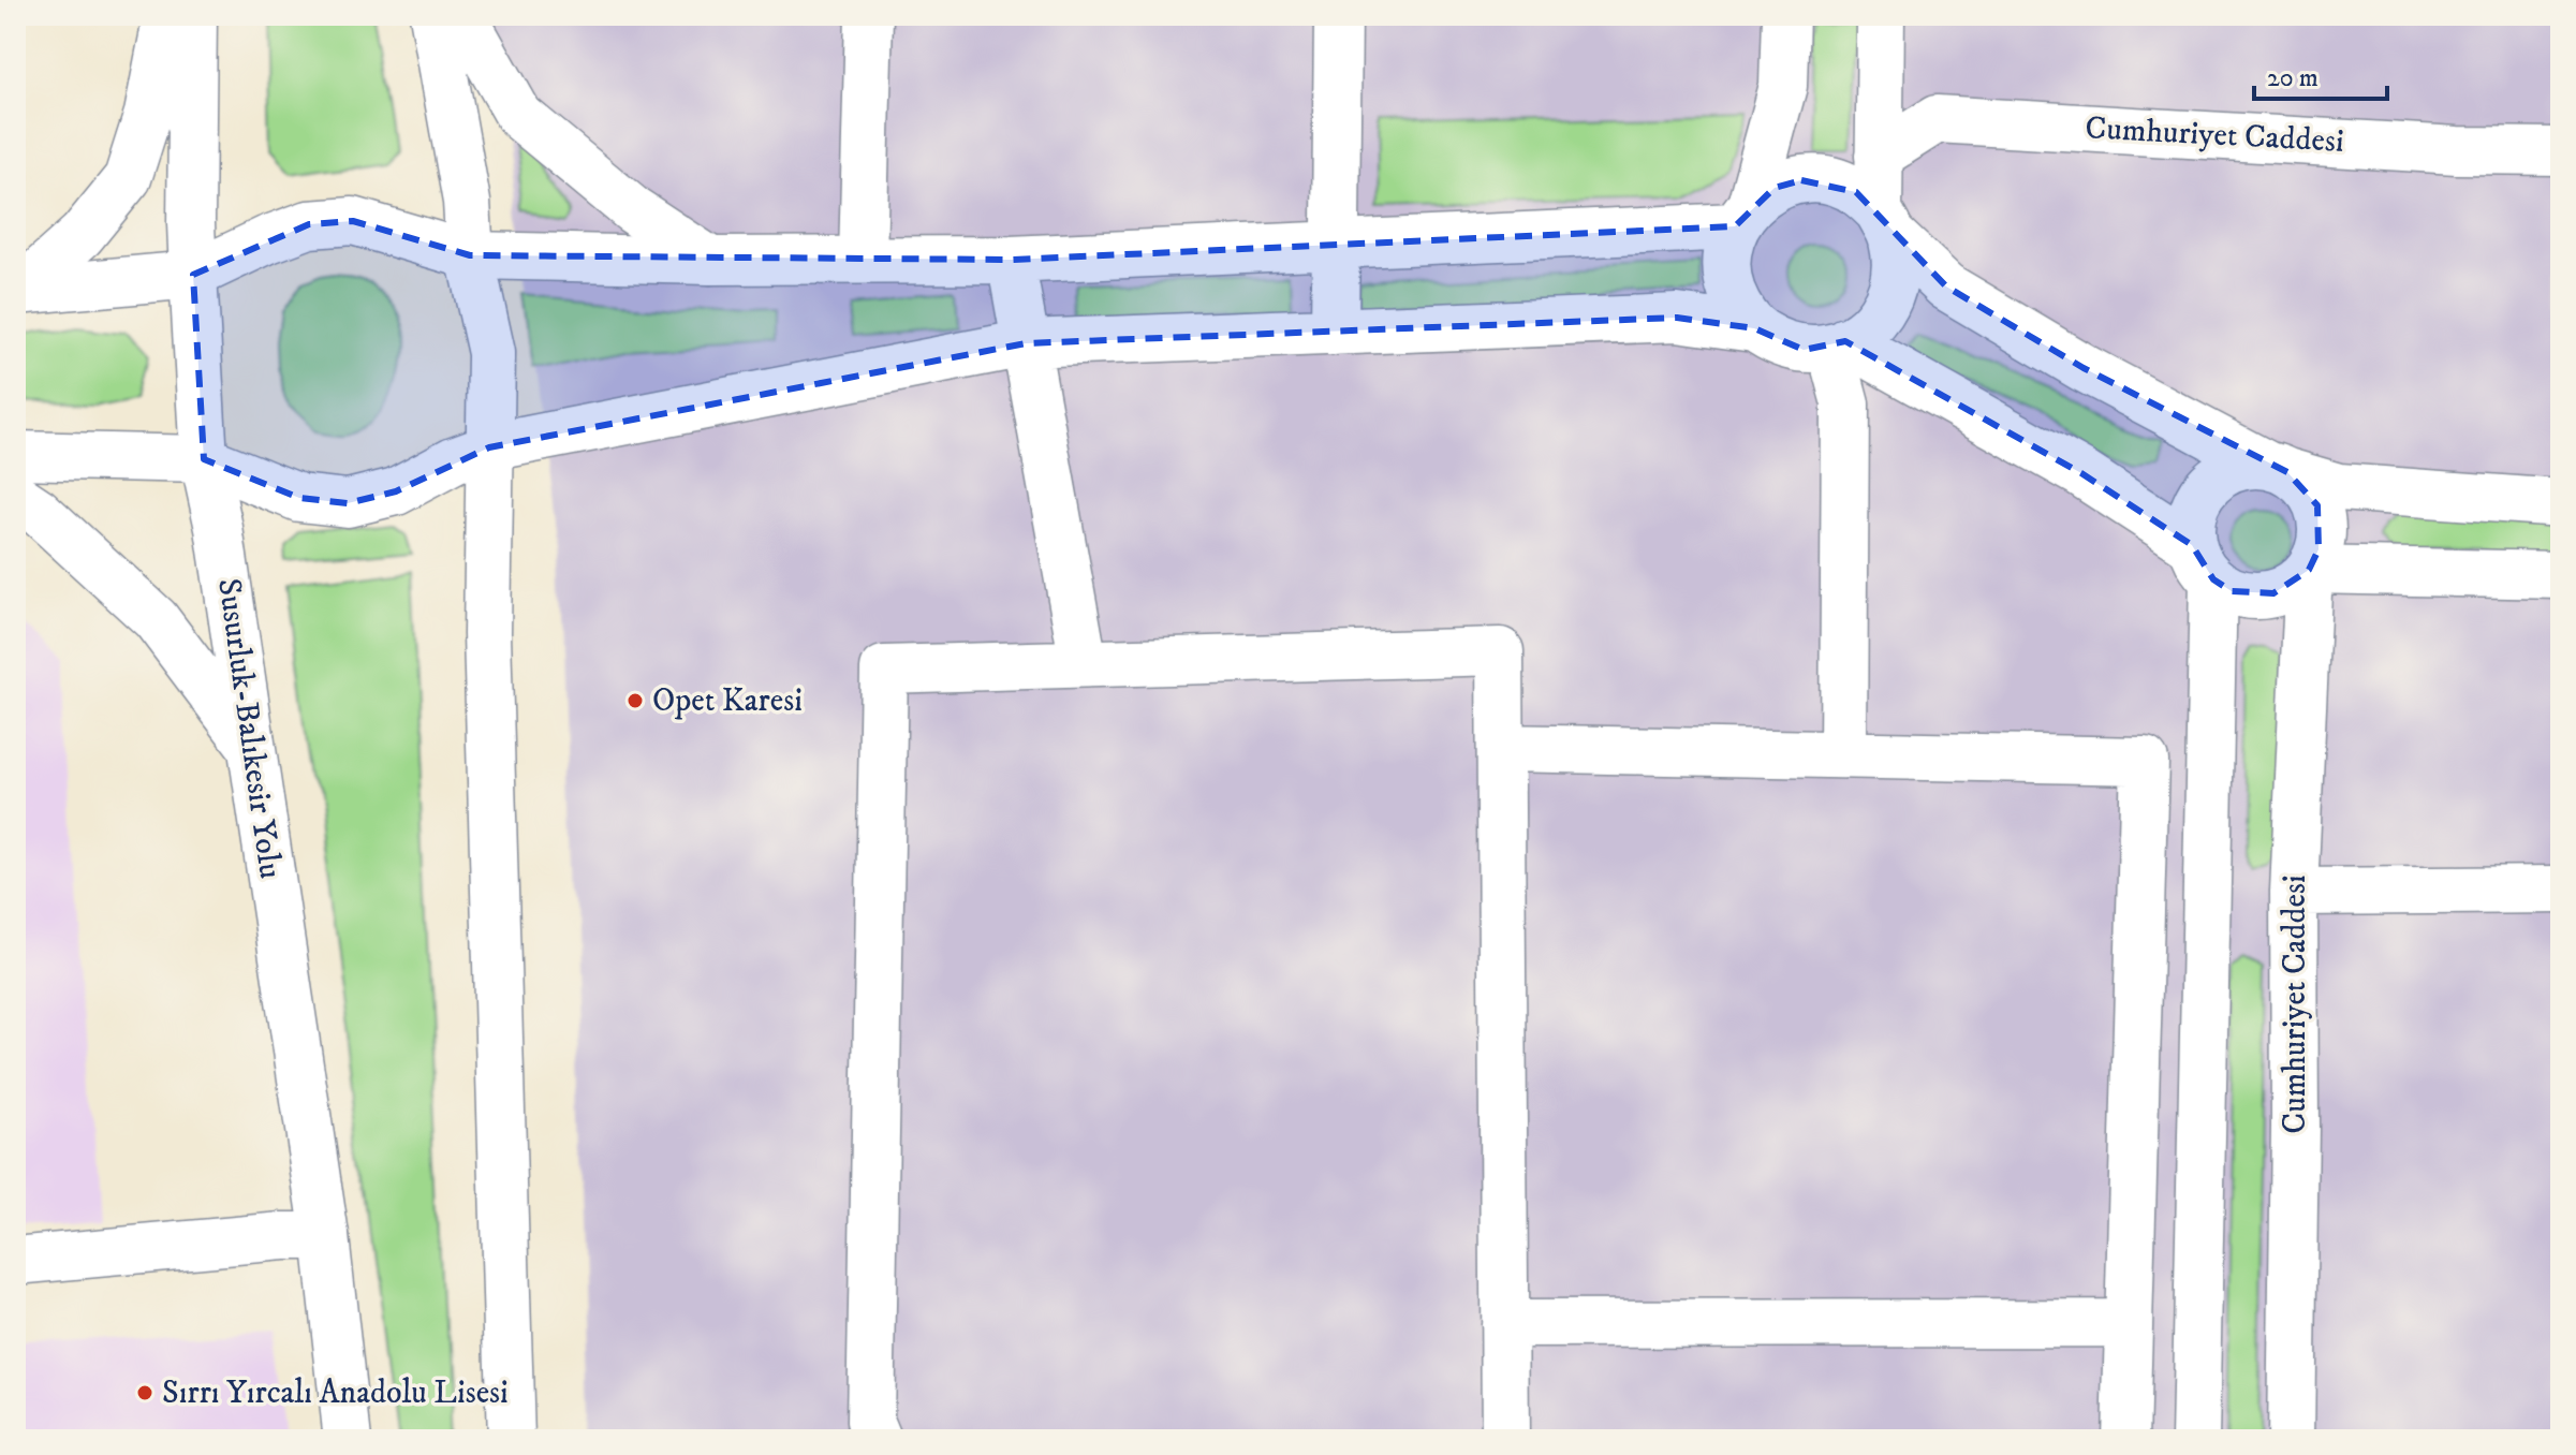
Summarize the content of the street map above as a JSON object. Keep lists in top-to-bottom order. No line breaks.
{"streets":{"main road":["Cumhuriyet Caddesi","Susurluk-Balıkesir Yolu"]},"places":["Opet Karesi","Sırrı Yırcalı Anadolu Lisesi"],"scale_bar":"20 m"}
